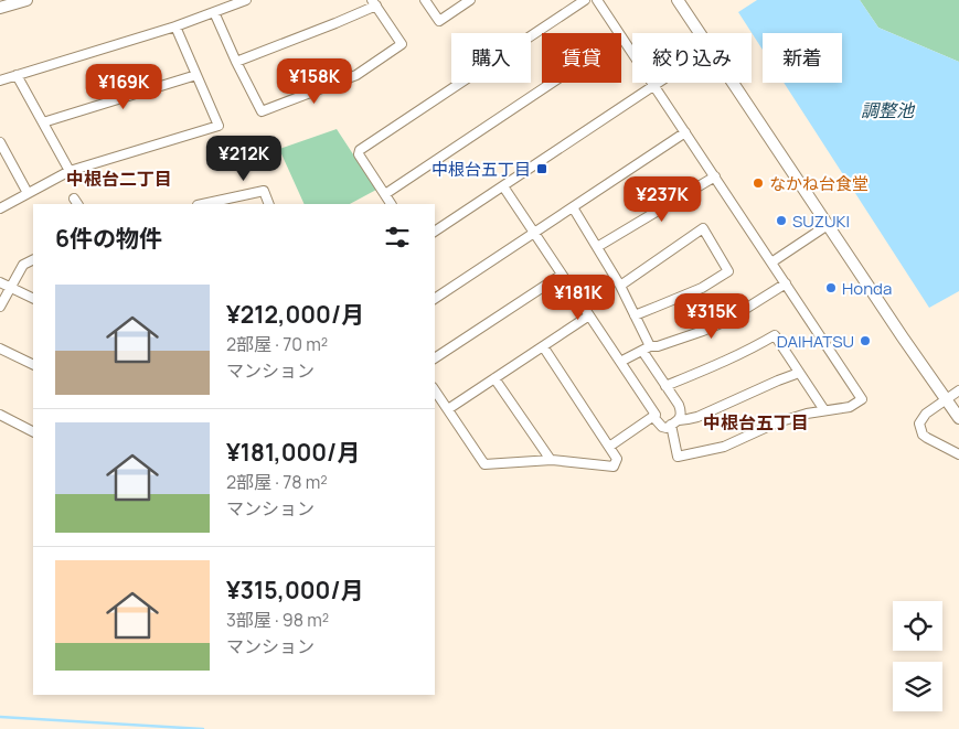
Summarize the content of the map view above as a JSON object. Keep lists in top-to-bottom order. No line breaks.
{"districts":["中根台二丁目","中根台五丁目"],"water":["調整池"],"places":{"transit":["中根台五丁目"],"other":["なかね台食堂","SUZUKI","Honda","DAIHATSU"]},"page":{"chip":["購入","賃貸","絞り込み","新着"],"price":["¥158K","¥169K","¥212K","¥237K","¥181K","¥315K"],"heading":"6件の物件","list":[{"name":"¥212,000/月","note":"2部屋 · 70 m² · マンション"},{"name":"¥181,000/月","note":"2部屋 · 78 m² · マンション"},{"name":"¥315,000/月","note":"3部屋 · 98 m² · マンション"}]}}
